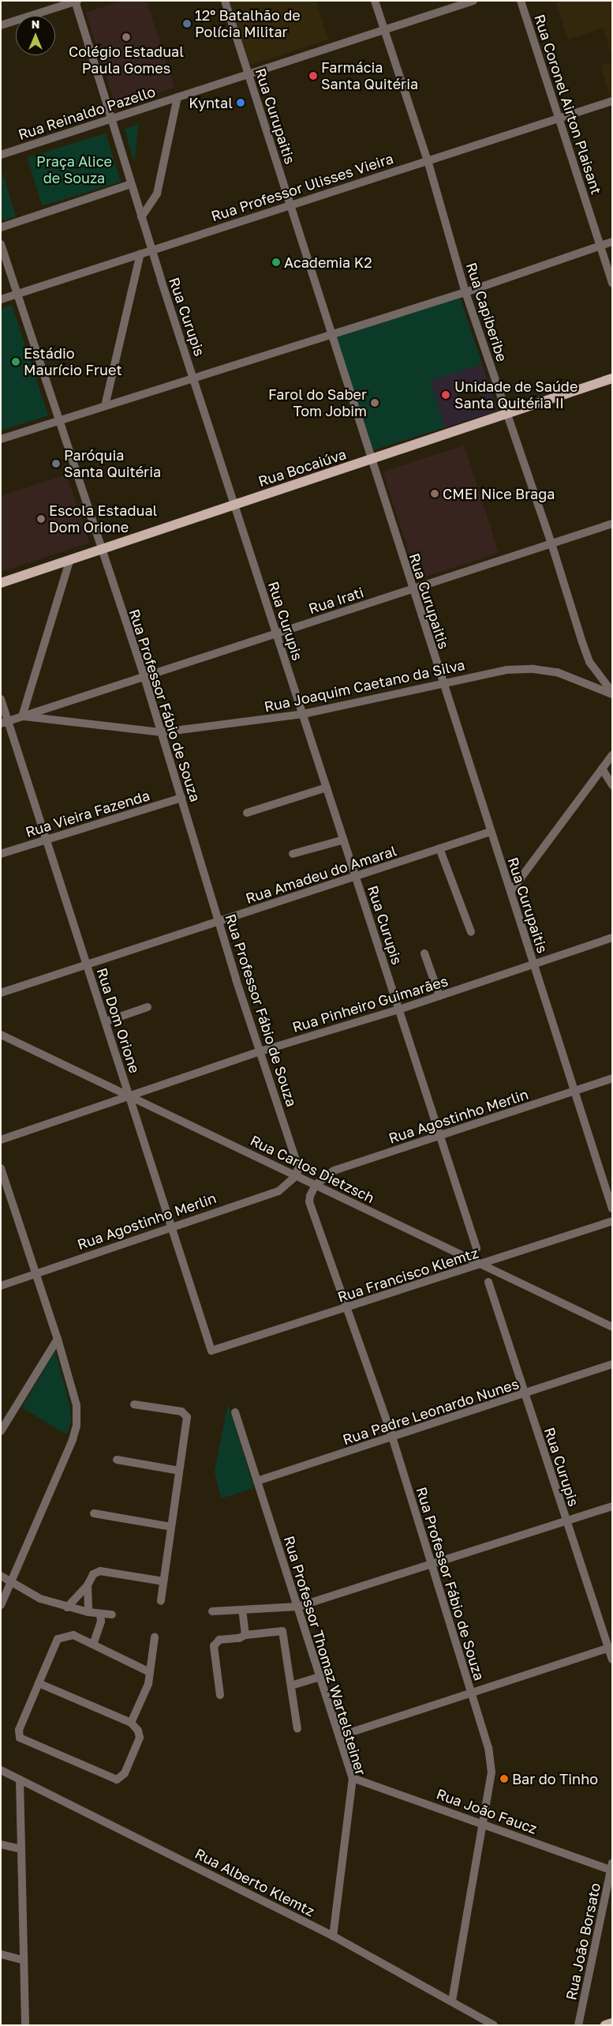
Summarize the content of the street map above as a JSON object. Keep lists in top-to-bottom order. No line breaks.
{"streets":{"main road":["Rua Bocaiúva"],"street":["Rua Coronel Airton Plaisant","Rua Reinaldo Pazello","Rua Curupaitis","Rua Professor Ulisses Vieira","Rua Capiberibe","Rua Curupis","Rua Irati","Rua Joaquim Caetano da Silva","Rua Professor Fábio de Souza","Rua Vieira Fazenda","Rua Amadeu do Amaral","Rua Pinheiro Guimarães","Rua Dom Orione","Rua Agostinho Merlin","Rua Carlos Dietzsch","Rua Francisco Klemtz","Rua Padre Leonardo Nunes","Rua Professor Thomaz Wartelsteiner","Rua João Faucz","Rua Alberto Klemtz","Rua João Borsato"]},"crossings":[["Rua Coronel Airton Plaisant","Rua Professor Ulisses Vieira"],["Rua Reinaldo Pazello","Rua Curupaitis"],["Rua Reinaldo Pazello","Rua Capiberibe"],["Rua Reinaldo Pazello","Rua Curupis"],["Rua Curupaitis","Rua Professor Ulisses Vieira"],["Rua Curupaitis","Rua Bocaiúva"],["Rua Curupaitis","Rua Irati"],["Rua Curupaitis","Rua Joaquim Caetano da Silva"],["Rua Curupaitis","Rua Amadeu do Amaral"],["Rua Curupaitis","Rua Pinheiro Guimarães"],["Rua Curupaitis","Rua Agostinho Merlin"],["Rua Professor Ulisses Vieira","Rua Capiberibe"],["Rua Professor Ulisses Vieira","Rua Curupis"],["Rua Professor Ulisses Vieira","Rua Professor Fábio de Souza"],["Rua Capiberibe","Rua Bocaiúva"],["Rua Capiberibe","Rua Irati"],["Rua Capiberibe","Rua Joaquim Caetano da Silva"],["Rua Curupis","Rua Bocaiúva"],["Rua Curupis","Rua Irati"],["Rua Curupis","Rua Joaquim Caetano da Silva"],["Rua Curupis","Rua Amadeu do Amaral"],["Rua Curupis","Rua Pinheiro Guimarães"],["Rua Curupis","Rua Agostinho Merlin"],["Rua Curupis","Rua Padre Leonardo Nunes"],["Rua Bocaiúva","Rua Professor Fábio de Souza"],["Rua Irati","Rua Joaquim Caetano da Silva"],["Rua Irati","Rua Professor Fábio de Souza"],["Rua Irati","Rua Dom Orione"],["Rua Joaquim Caetano da Silva","Rua Professor Fábio de Souza"],["Rua Joaquim Caetano da Silva","Rua Dom Orione"],["Rua Professor Fábio de Souza","Rua Vieira Fazenda"],["Rua Professor Fábio de Souza","Rua Amadeu do Amaral"],["Rua Professor Fábio de Souza","Rua Pinheiro Guimarães"],["Rua Professor Fábio de Souza","Rua Agostinho Merlin"],["Rua Professor Fábio de Souza","Rua Carlos Dietzsch"],["Rua Professor Fábio de Souza","Rua Francisco Klemtz"],["Rua Professor Fábio de Souza","Rua Padre Leonardo Nunes"],["Rua Professor Fábio de Souza","Rua João Faucz"],["Rua Professor Fábio de Souza","Rua Alberto Klemtz"],["Rua Vieira Fazenda","Rua Dom Orione"],["Rua Amadeu do Amaral","Rua Dom Orione"],["Rua Pinheiro Guimarães","Rua Dom Orione"],["Rua Pinheiro Guimarães","Rua Carlos Dietzsch"],["Rua Dom Orione","Rua Agostinho Merlin"],["Rua Dom Orione","Rua Carlos Dietzsch"],["Rua Dom Orione","Rua Francisco Klemtz"],["Rua Agostinho Merlin","Rua Carlos Dietzsch"],["Rua Carlos Dietzsch","Rua Francisco Klemtz"],["Rua Padre Leonardo Nunes","Rua Professor Thomaz Wartelsteiner"],["Rua Professor Thomaz Wartelsteiner","Rua João Faucz"],["Rua Professor Thomaz Wartelsteiner","Rua Alberto Klemtz"],["Rua João Faucz","Rua João Borsato"]],"parks":["Praça Alice de Souza"],"places":["12º Batalhão de Polícia Militar","Colégio Estadual Paula Gomes","Farmácia Santa Quitéria","Kyntal","Academia K2","Estádio Maurício Fruet","Unidade de Saúde Santa Quitéria II","Farol do Saber Tom Jobim","Paróquia Santa Quitéria","CMEI Nice Braga","Escola Estadual Dom Orione","Bar do Tinho"],"north":"top"}
